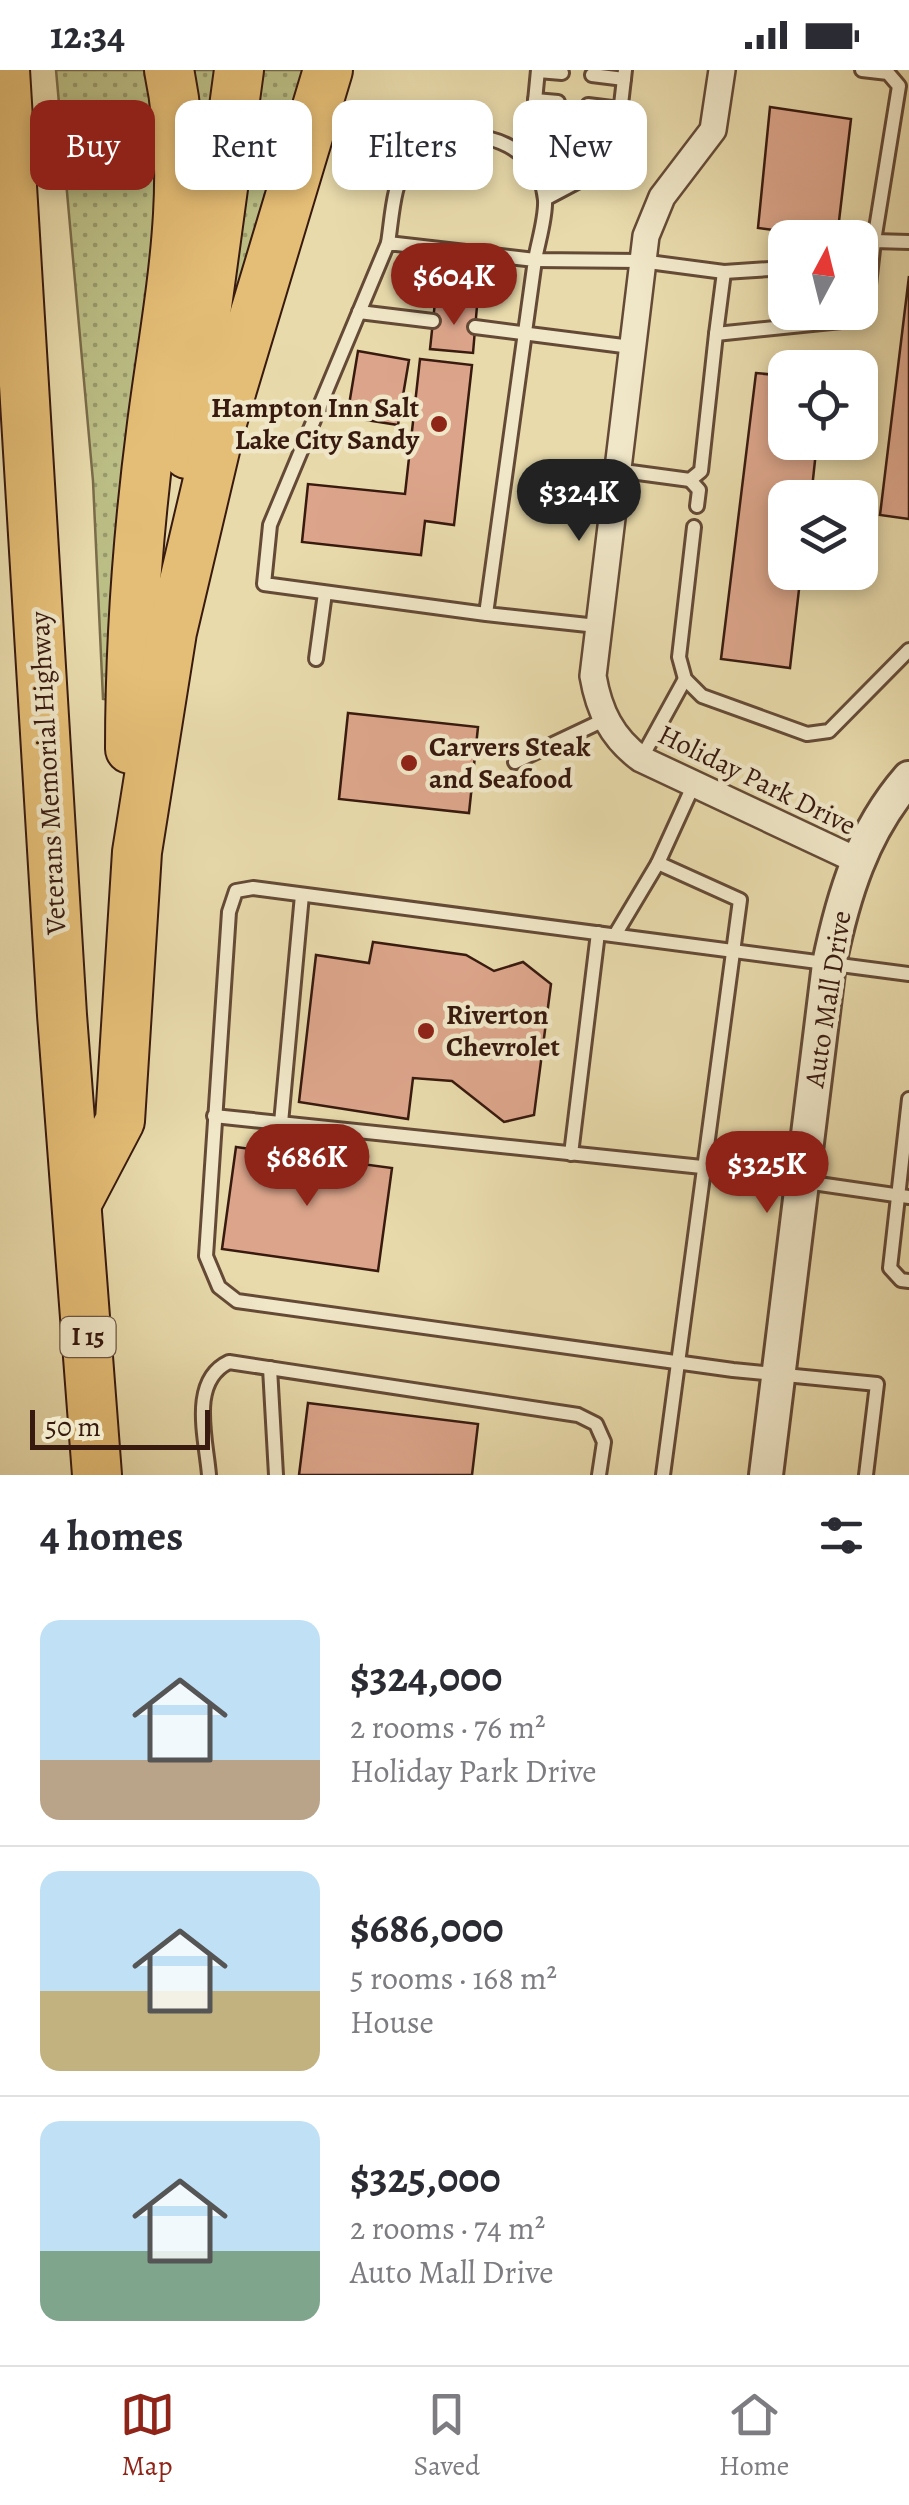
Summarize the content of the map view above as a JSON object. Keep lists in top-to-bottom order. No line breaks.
{"streets":{"highway":["Veterans Memorial Highway","I 15"],"street":["Holiday Park Drive","Auto Mall Drive"]},"crossings":[["Holiday Park Drive","Auto Mall Drive"]],"places":["Hampton Inn Salt Lake City Sandy","Carvers Steak and Seafood","Riverton Chevrolet"],"scale_bar":"50 m","north":"top","page":{"status":"12:34","chip":["Buy","Rent","Filters","New"],"price":["$604K","$324K","$686K","$325K"],"scale":"50 m","heading":"4 homes","list":[{"name":"$324,000","note":"2 rooms · 76 m² · Holiday Park Drive"},{"name":"$686,000","note":"5 rooms · 168 m² · House"},{"name":"$325,000","note":"2 rooms · 74 m² · Auto Mall Drive"}],"tabs":["Map","Saved","Home"]}}
